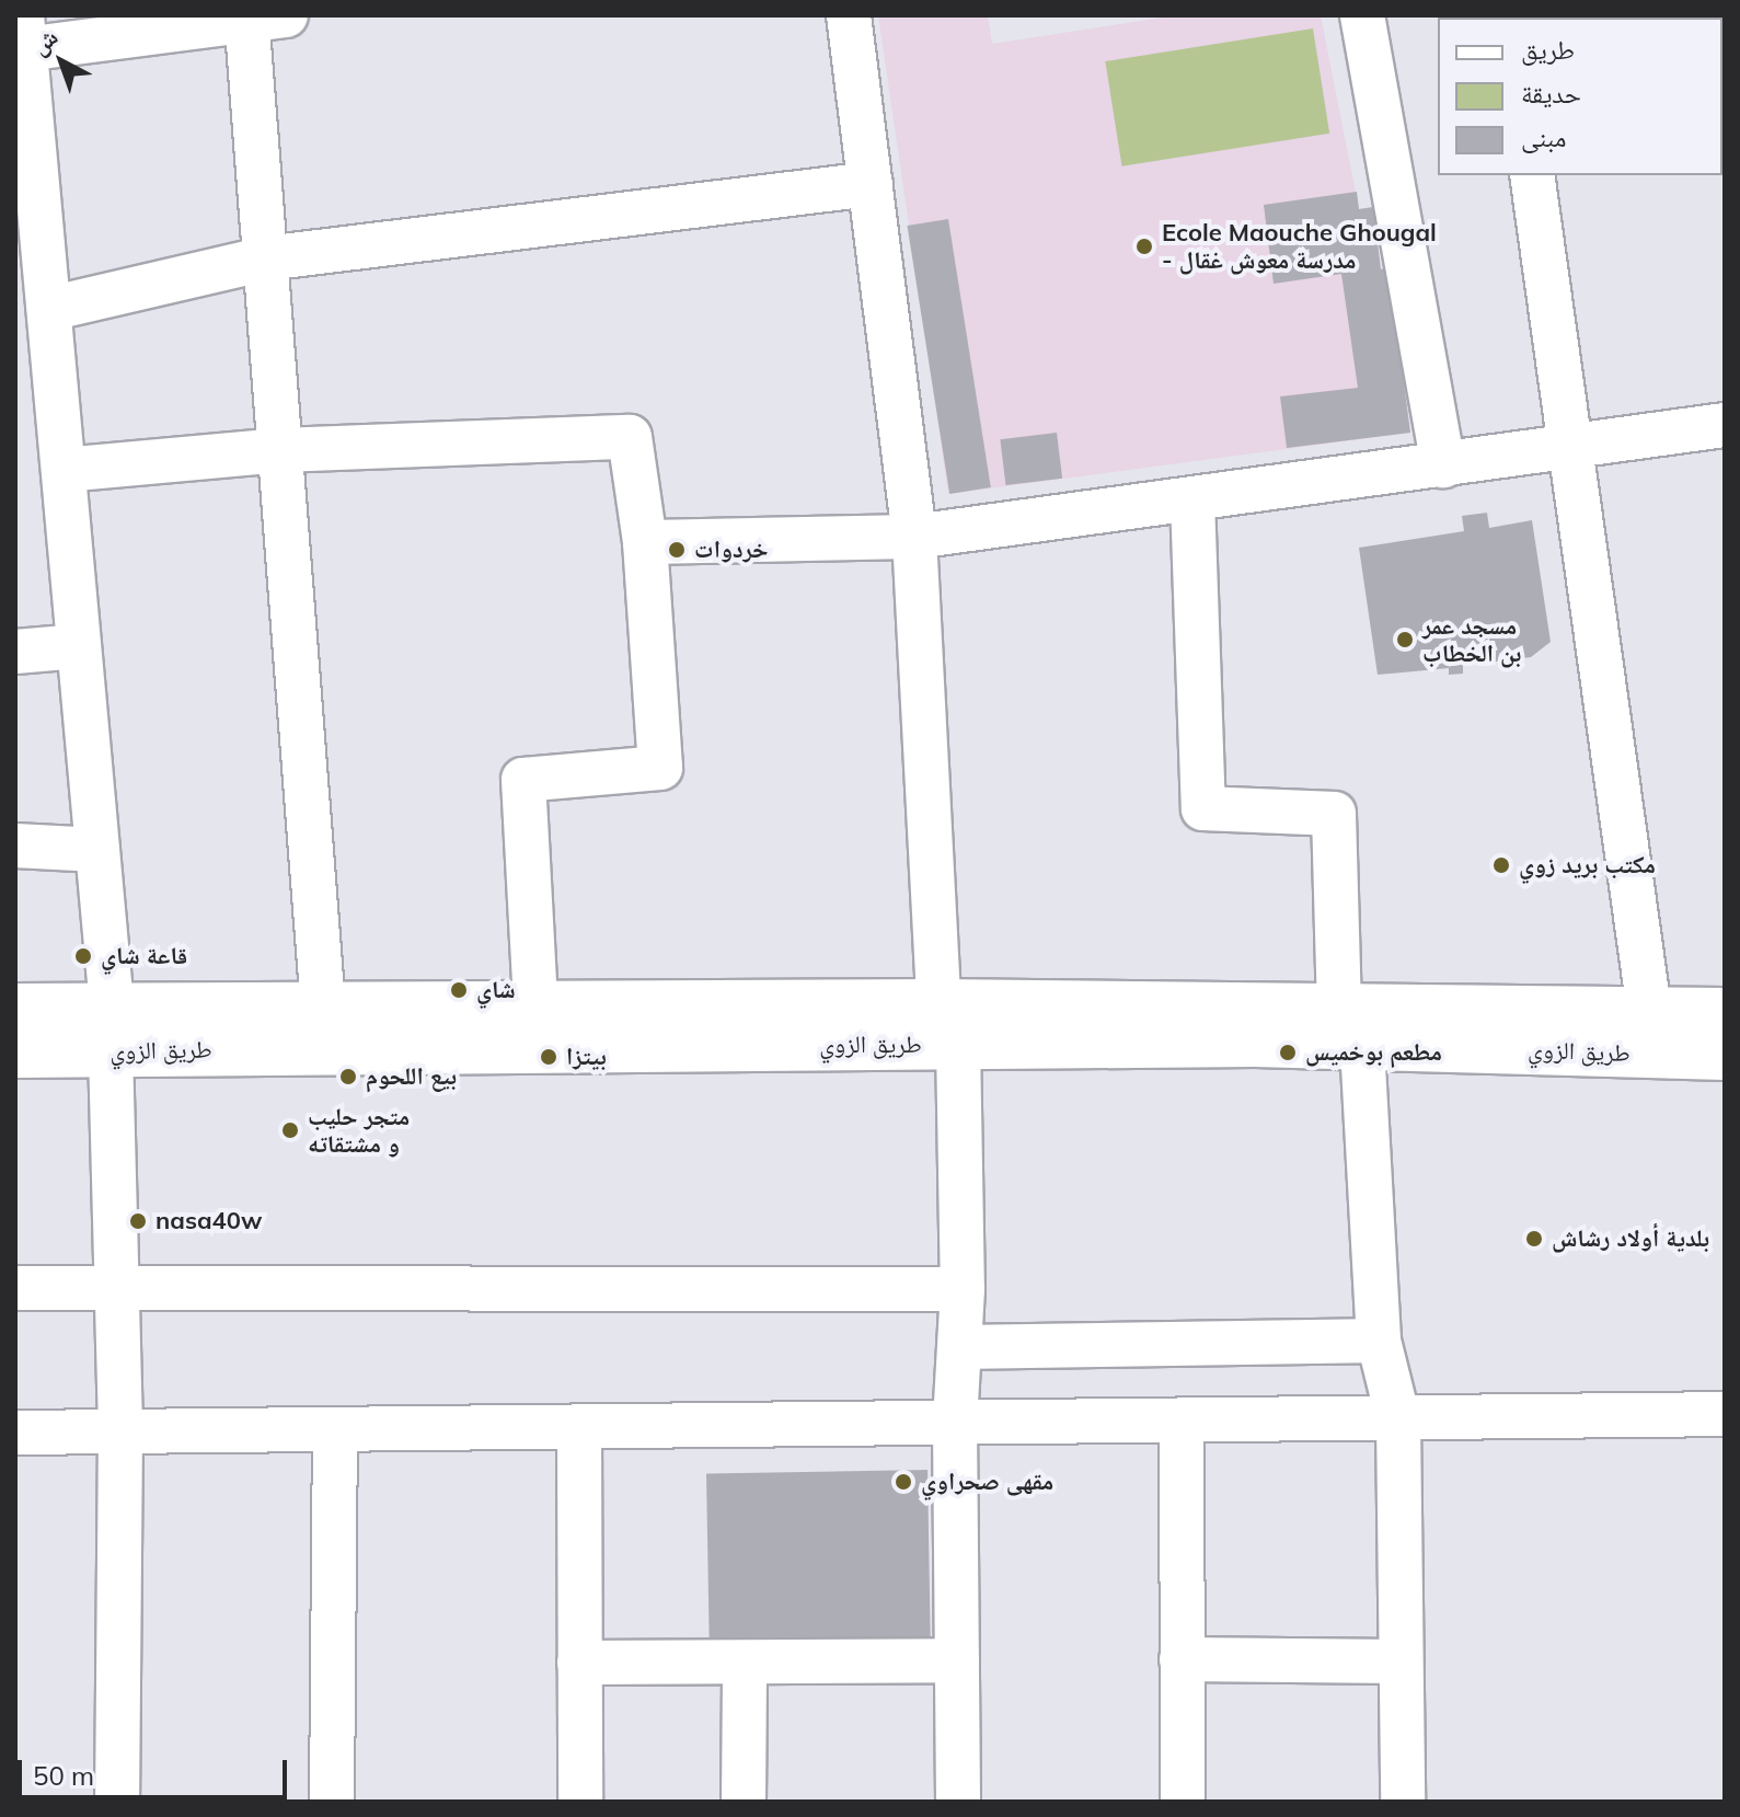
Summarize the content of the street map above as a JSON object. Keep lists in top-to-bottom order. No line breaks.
{"streets":{"main road":["طريق الزوي"]},"places":["Ecole Maouche Ghougal - مدرسة معوش غقال","خردوات","مسجد عمر بن الخطاب","مكتب بريد زوي","قاعة شاي","شاي","مطعم بوخميس","بيتزا","بيع اللحوم","متجر حليب و مشتقاته","nasa40w","بلدية أولاد رشاش","مقهى صحراوي"],"legend":["طريق","حديقة","مبنى"],"scale_bar":"50 m","north":"top left"}
